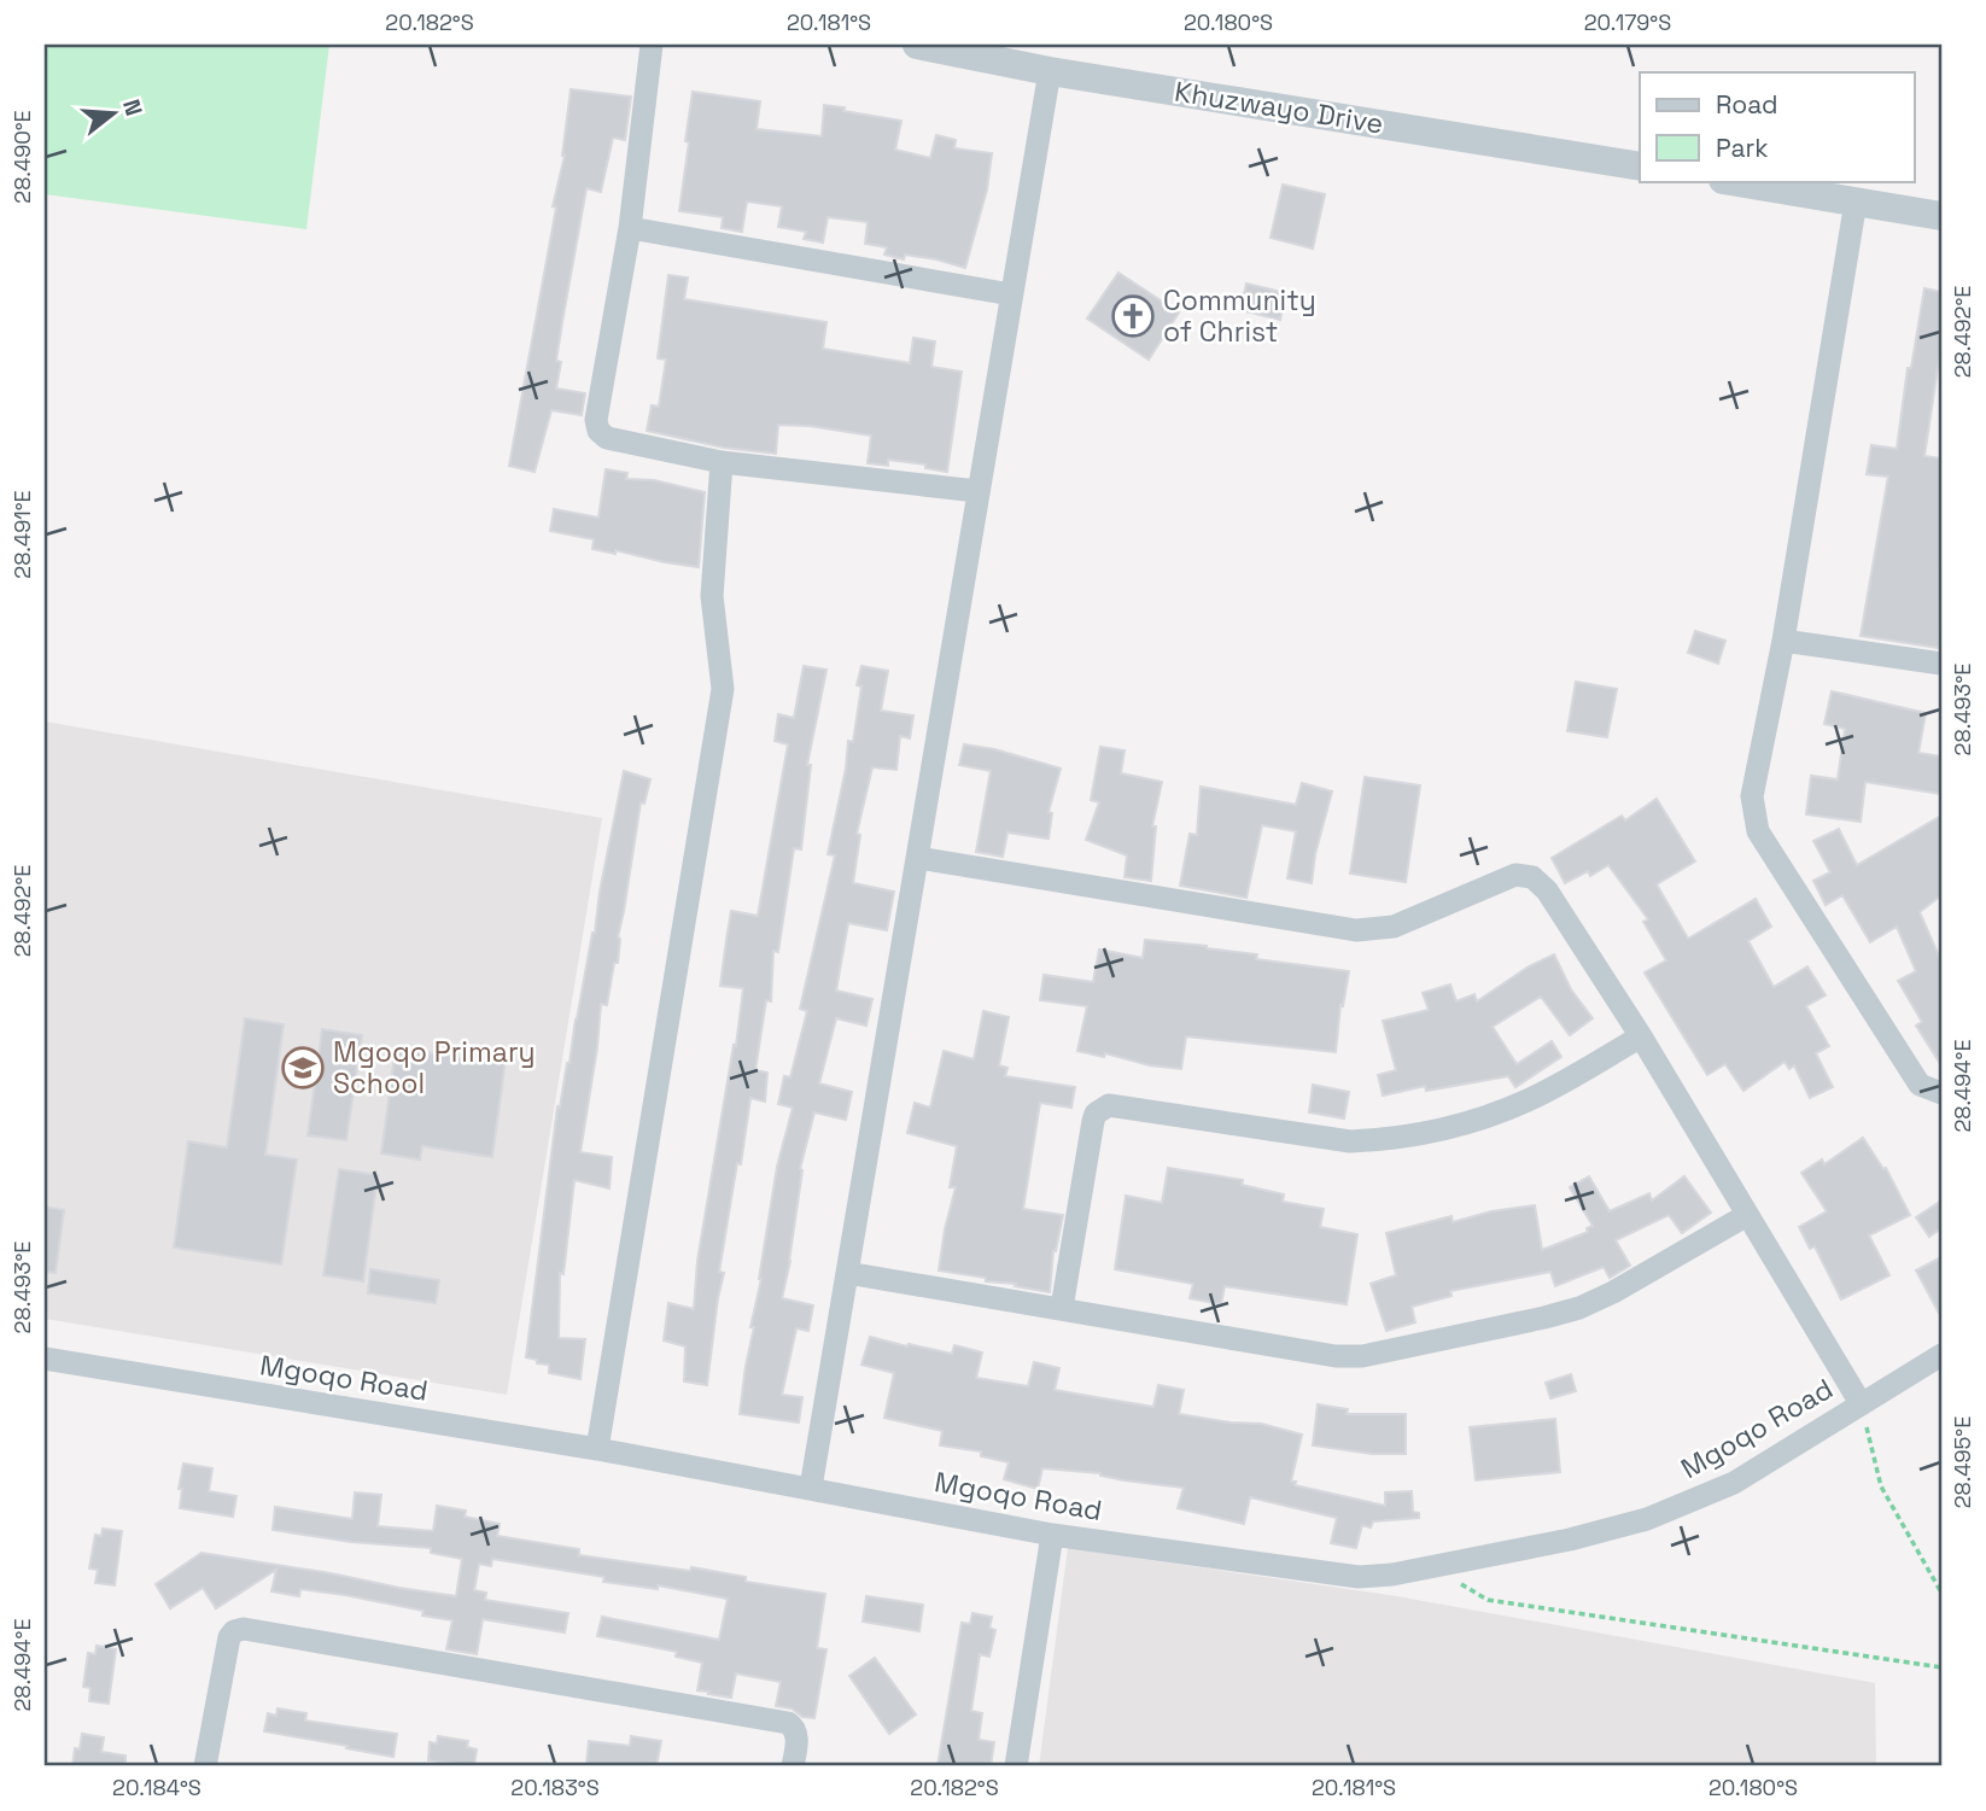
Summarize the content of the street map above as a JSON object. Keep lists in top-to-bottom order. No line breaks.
{"streets":{"street":["Khuzwayo Drive","Mgoqo Road"]},"places":{"church":["Community of Christ"],"school or university":["Mgoqo Primary School"]},"legend":["Road","Park"],"north":"right","coordinates":["20.182°S","20.181°S","20.180°S","20.179°S","28.490°E","28.492°E","28.491°E","28.493°E","28.494°E","28.495°E","20.184°S","20.183°S"]}
